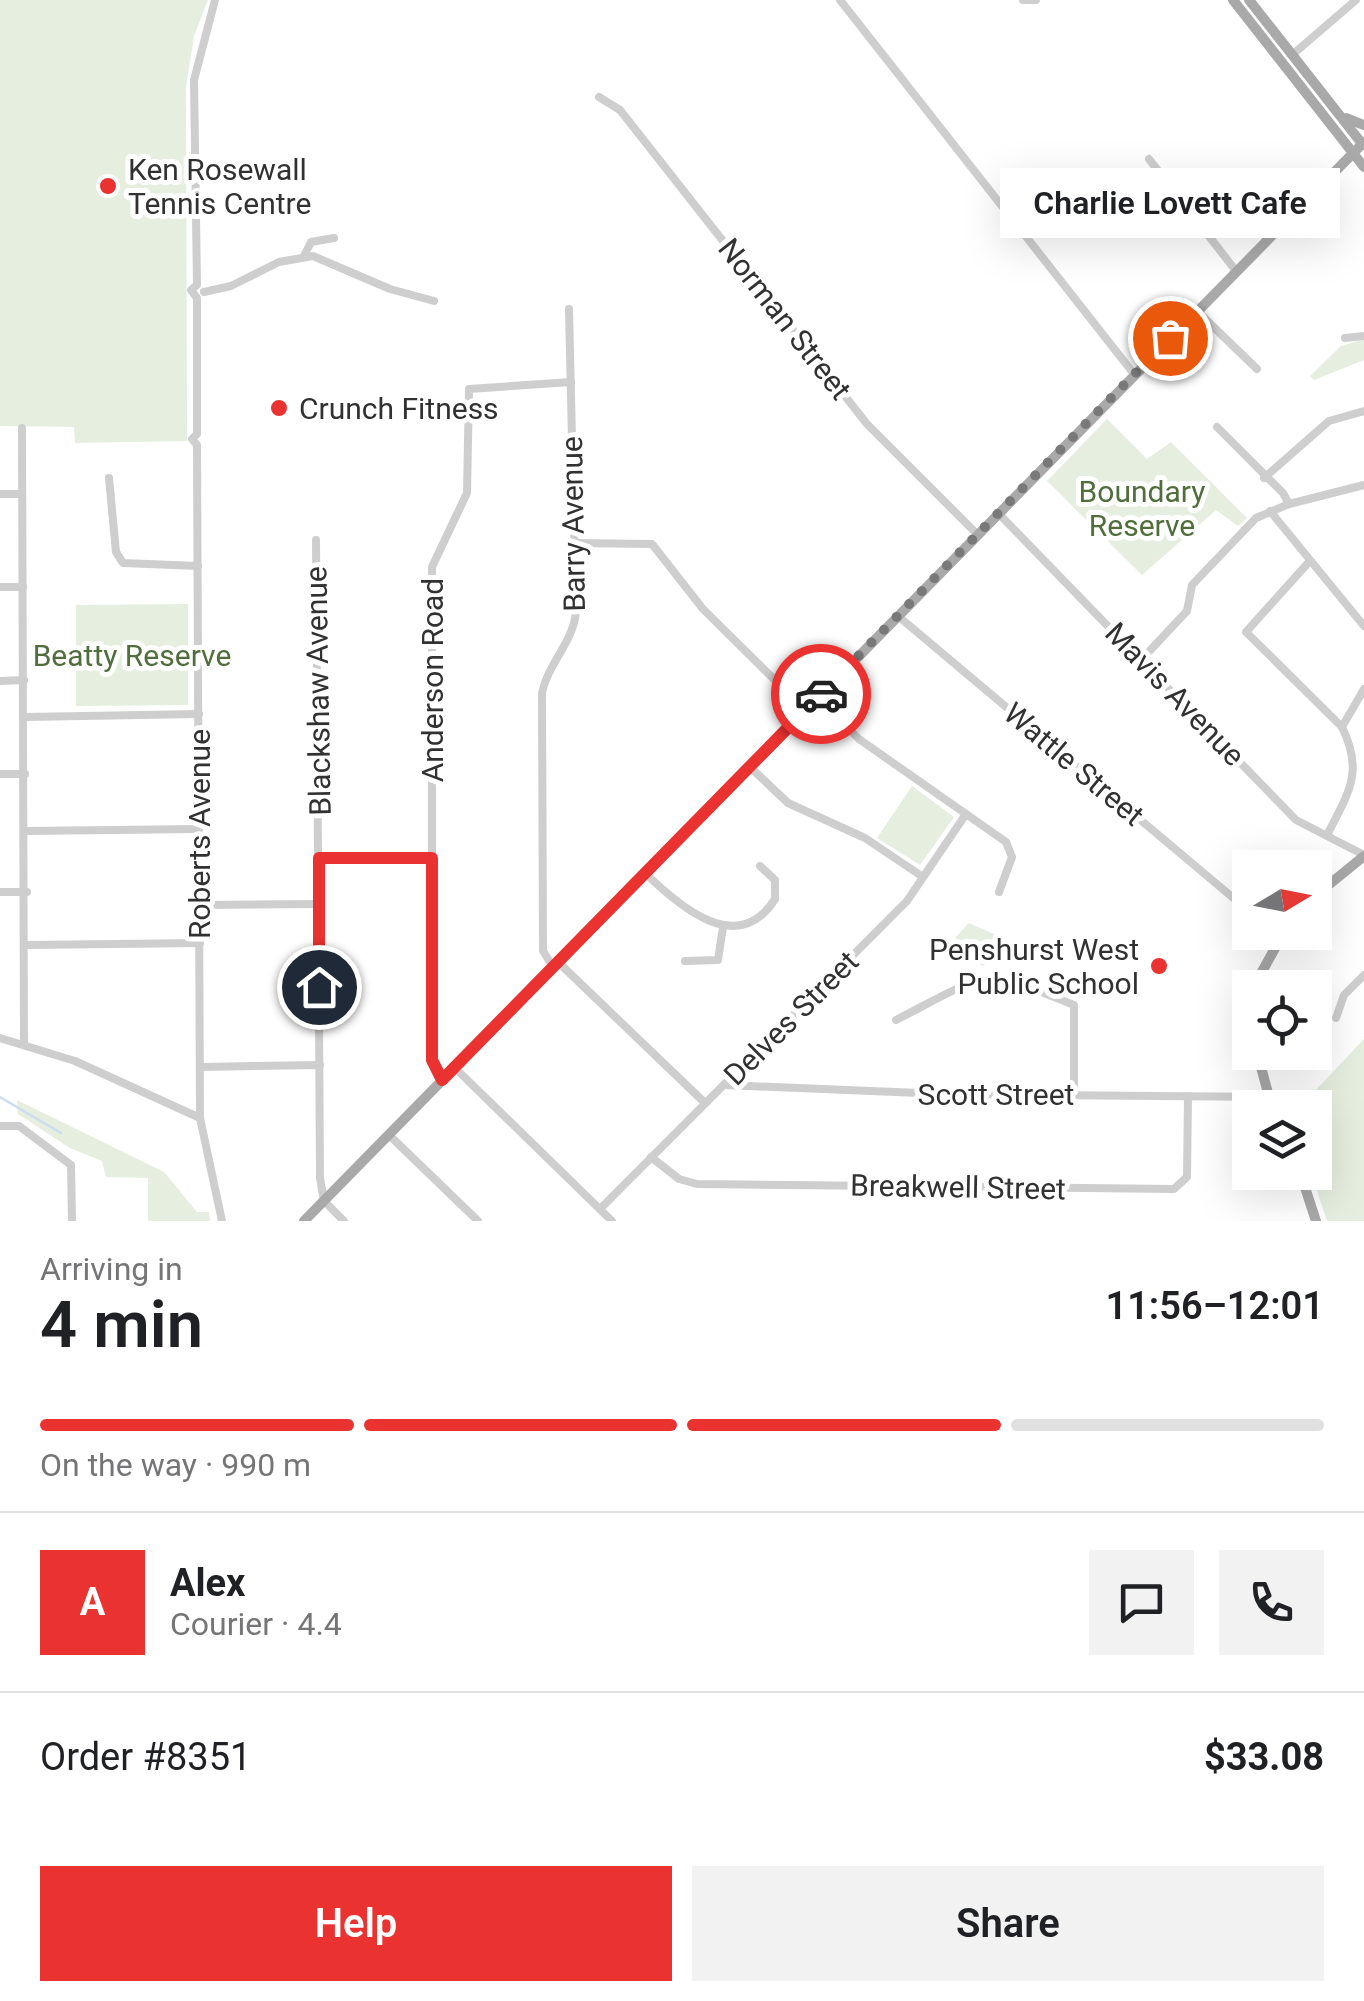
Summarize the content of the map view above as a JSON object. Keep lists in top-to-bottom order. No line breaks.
{"streets":{"street":["Norman Street","Barry Avenue","Anderson Road","Blackshaw Avenue","Mavis Avenue","Wattle Street","Roberts Avenue","Delves Street","Scott Street","Breakwell Street"]},"crossings":[["Barry Avenue","Anderson Road"],["Delves Street","Scott Street"],["Delves Street","Breakwell Street"],["Scott Street","Breakwell Street"]],"parks":["Boundary Reserve","Beatty Reserve"],"places":["Ken Rosewall Tennis Centre","Charlie Lovett Cafe","Crunch Fitness","Penshurst West Public School"],"north":"right","page":{"bubble":"Charlie Lovett Cafe","heading":["4 min","Arriving in","11:56–12:01"],"panel":["Alex","Courier · 4.4","Order #8351","$33.08"],"bar":"On the way · 990 m","round":"A","buttons":["Help","Share"]}}
